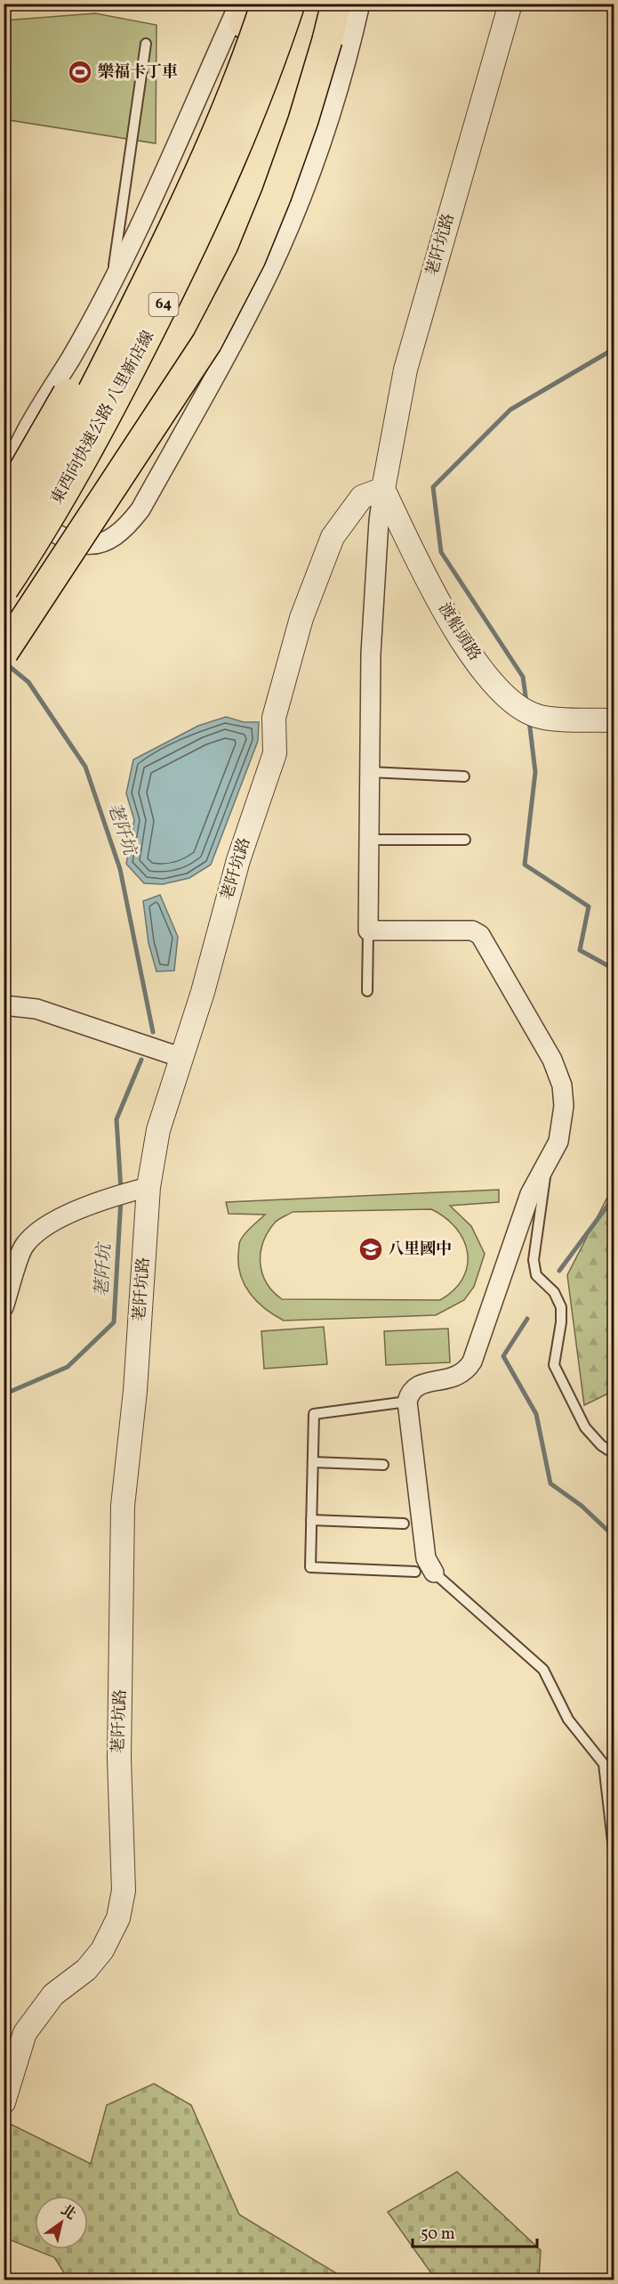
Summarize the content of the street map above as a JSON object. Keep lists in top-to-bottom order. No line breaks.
{"streets":{"highway":["64","東西向快速公路 八里新店線"],"street":["荖阡坑路","渡船頭路"]},"crossings":[["荖阡坑路","渡船頭路"]],"water":["荖阡坑"],"places":{"sports":["樂福卡丁車"],"school or university":["八里國中"]},"scale_bar":"50 m","north":"top right"}
